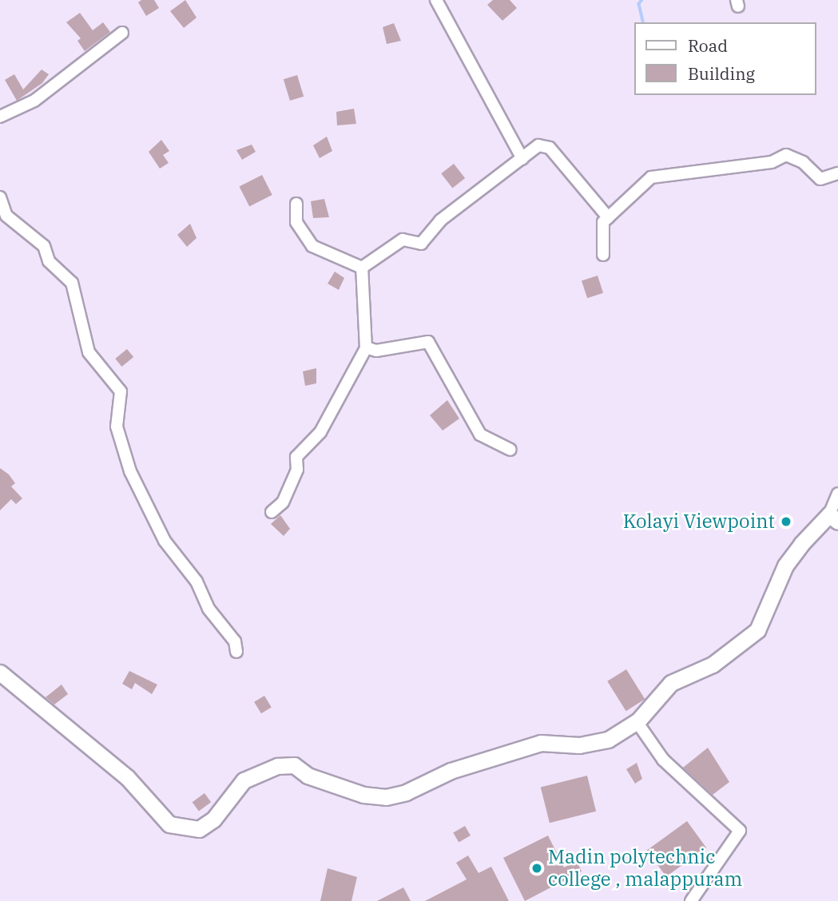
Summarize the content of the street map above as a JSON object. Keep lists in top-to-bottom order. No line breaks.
{"places":["Kolayi Viewpoint","Madin polytechnic college , malappuram"],"legend":["Road","Building"]}
